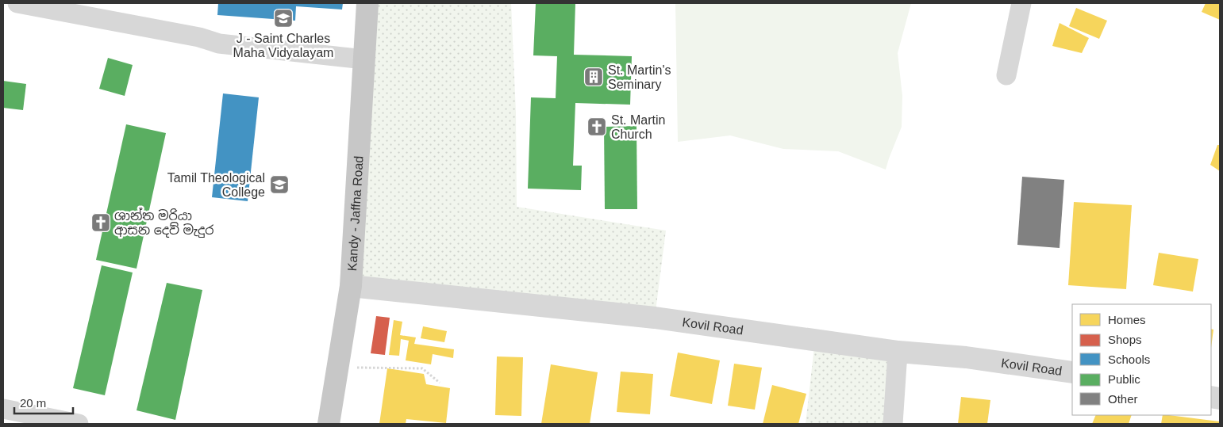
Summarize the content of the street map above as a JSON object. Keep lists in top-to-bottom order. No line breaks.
{"streets":{"highway":["Kandy - Jaffna Road"],"street":["Kovil Road"]},"crossings":[["Kandy - Jaffna Road","Kovil Road"]],"places":{"school or university":["J - Saint Charles Maha Vidyalayam","Tamil Theological College"],"building":["St. Martin's Seminary"],"church":["St. Martin Church","ශාන්ත මරියා ආසන දෙව් මැදුර"]},"legend":["Homes","Shops","Schools","Public","Other"],"scale_bar":"20 m"}
